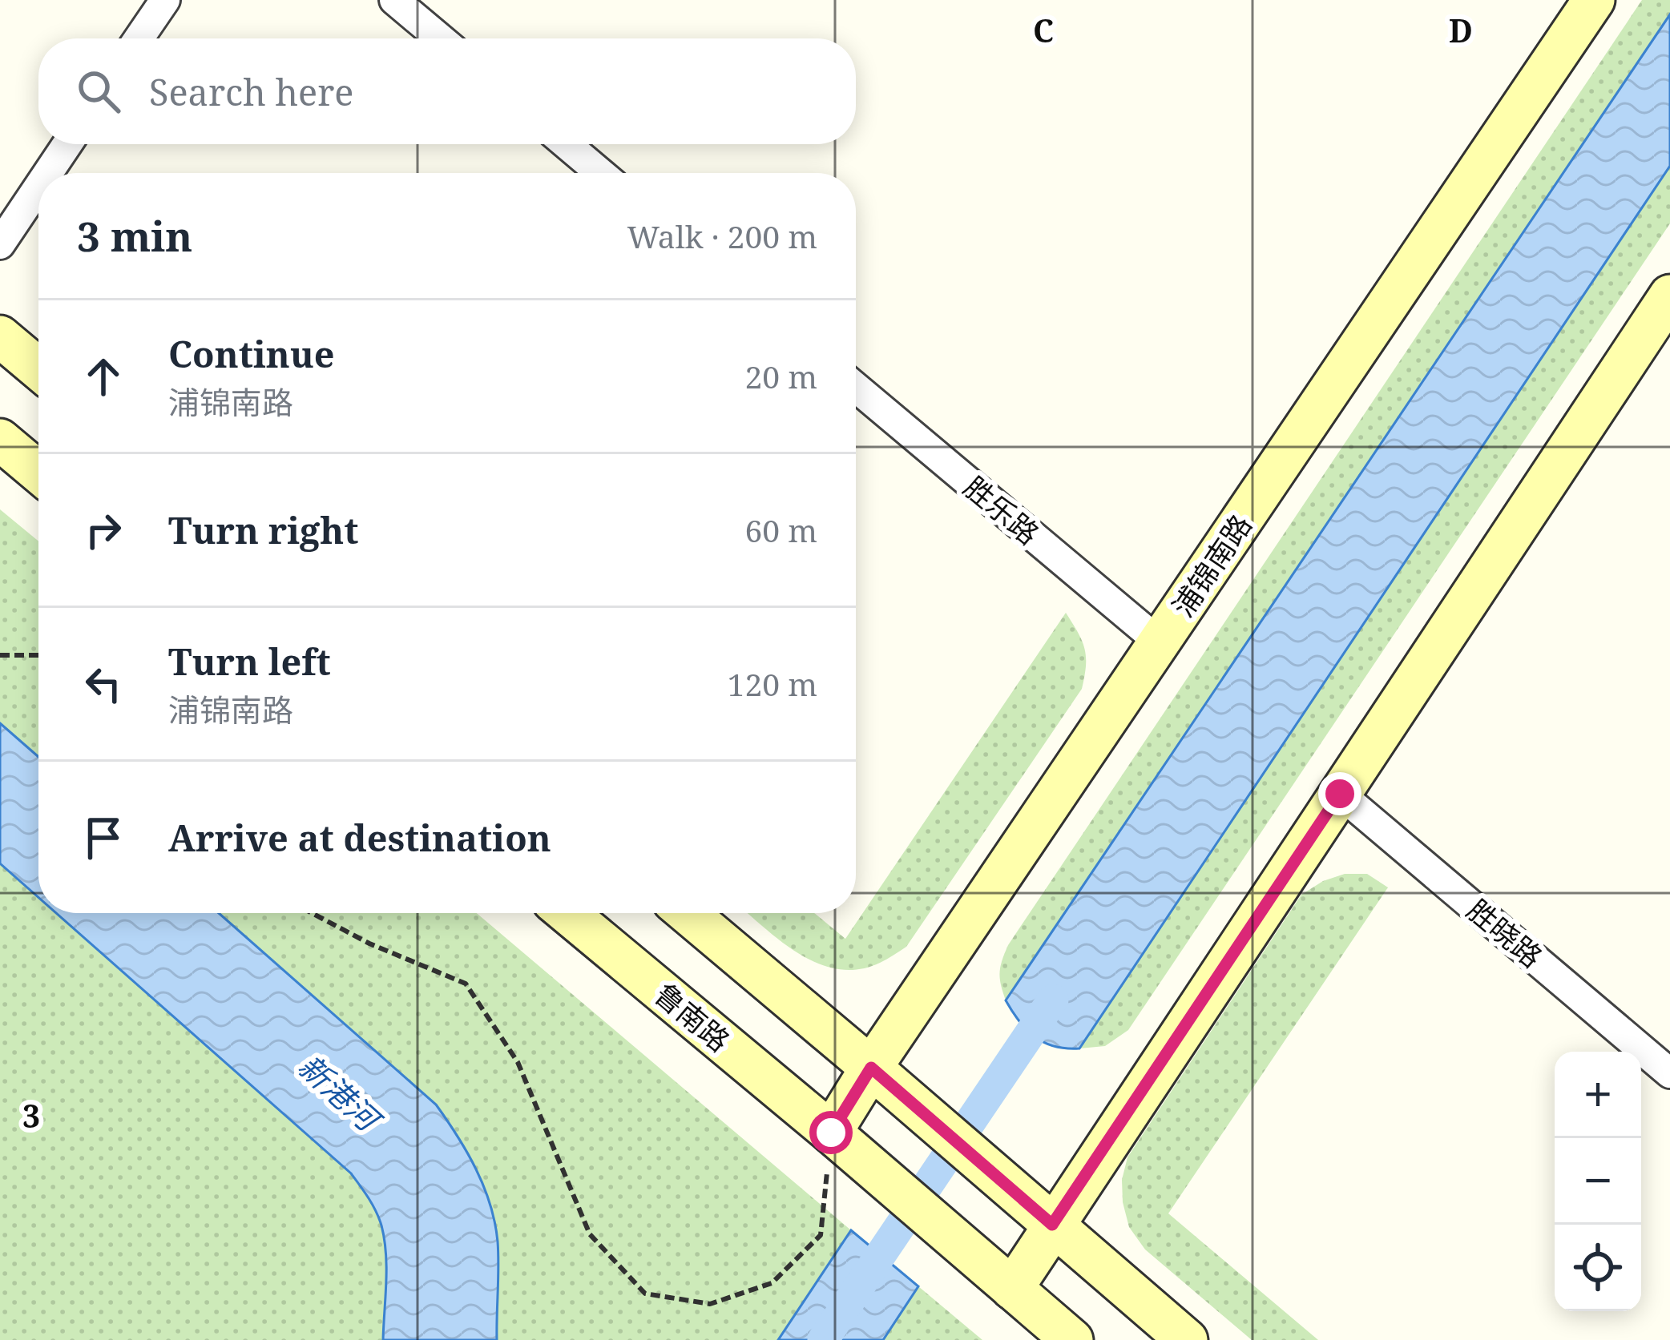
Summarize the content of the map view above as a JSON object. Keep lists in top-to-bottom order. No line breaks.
{"streets":{"main road":["浦锦南路","鲁南路"],"street":["胜乐路","胜晓路"]},"crossings":[["胜乐路","浦锦南路"],["浦锦南路","鲁南路"]],"water":["新港河"],"page":{"search":"Search here","heading":["3 min","Walk · 200 m"],"list":[["Continue","浦锦南路","20 m"],["Turn right","60 m"],["Turn left","浦锦南路","120 m"],"Arrive at destination"],"map_buttons":["+","−"]},"grid":{"columns":["C","D"],"rows":["3"]}}
